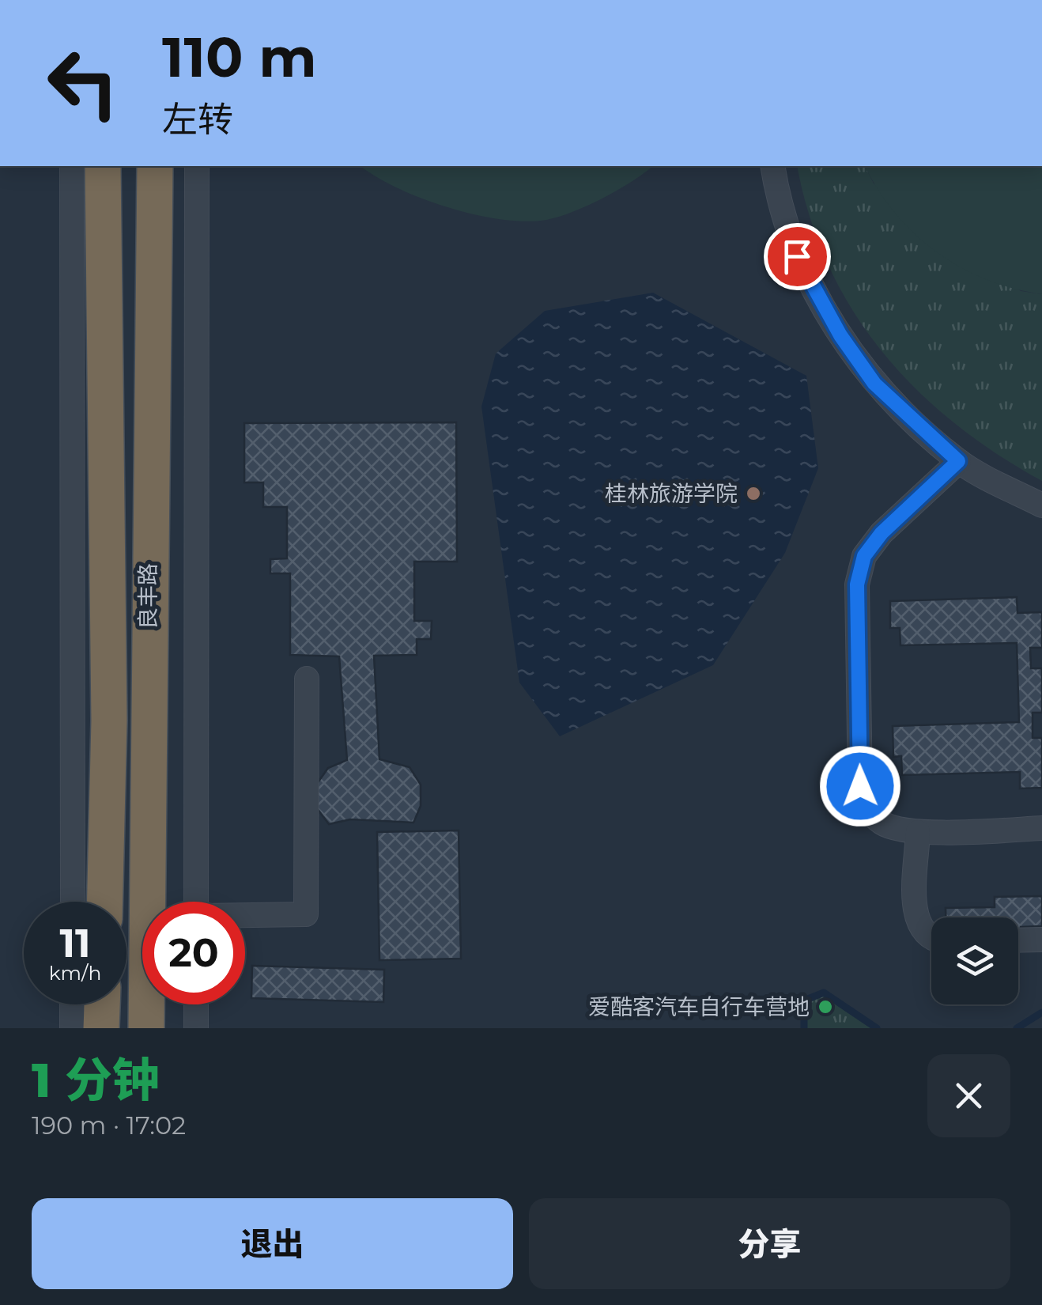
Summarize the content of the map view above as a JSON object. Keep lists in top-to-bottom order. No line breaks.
{"streets":{"highway":["良丰路"]},"places":["桂林旅游学院","爱酷客汽车自行车营地"],"page":{"turn":["110 m","左转"],"speed":"11 km/h","limit":"20","heading":["1 分钟","190 m · 17:02"],"buttons":["退出","分享"]}}
